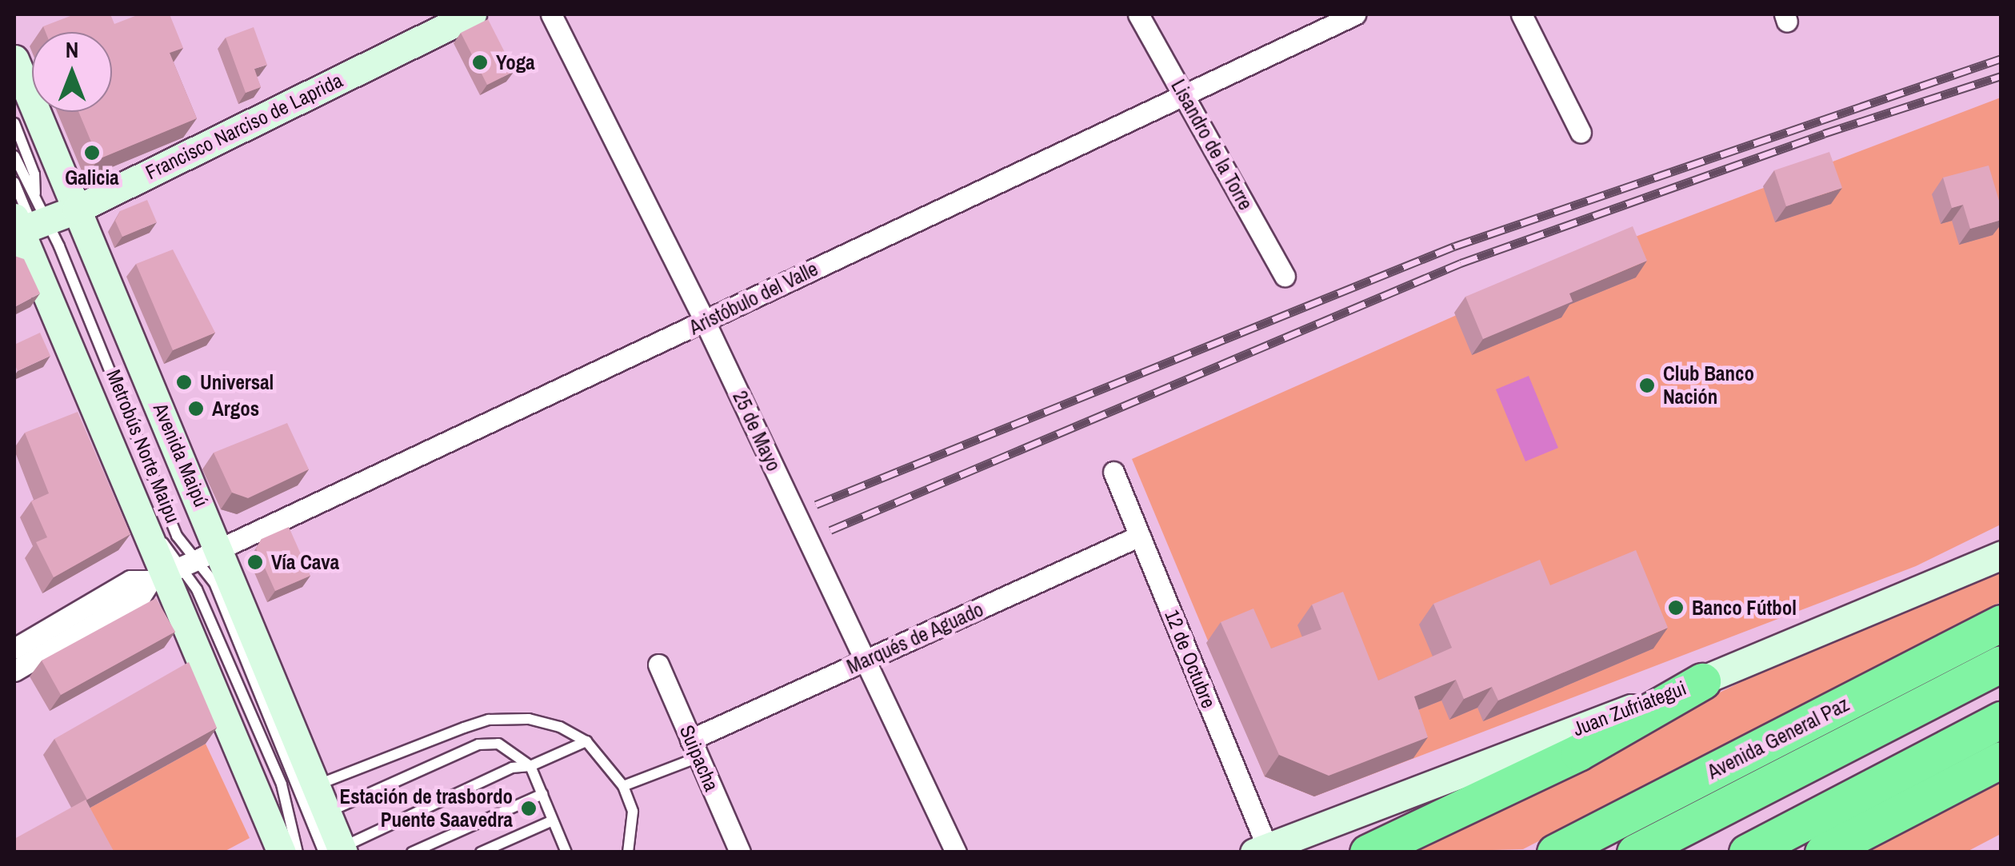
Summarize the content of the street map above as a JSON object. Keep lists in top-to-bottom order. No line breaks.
{"streets":{"highway":["Avenida General Paz"],"main road":["Francisco Narciso de Laprida","Avenida Maipú","Juan Zufriategui"],"street":["Lisandro de la Torre","Aristóbulo del Valle","25 de Mayo","Marqués de Aguado","12 de Octubre","Suipacha"]},"crossings":[["Francisco Narciso de Laprida","Avenida Maipú"],["Lisandro de la Torre","Aristóbulo del Valle"],["Aristóbulo del Valle","25 de Mayo"],["Aristóbulo del Valle","Avenida Maipú"],["25 de Mayo","Marqués de Aguado"],["Marqués de Aguado","12 de Octubre"],["Marqués de Aguado","Suipacha"],["12 de Octubre","Juan Zufriategui"]],"places":["Yoga","Galicia","Universal","Club Banco Nación","Argos","Vía Cava","Banco Fútbol","Estación de trasbordo Puente Saavedra"],"north":"top"}
